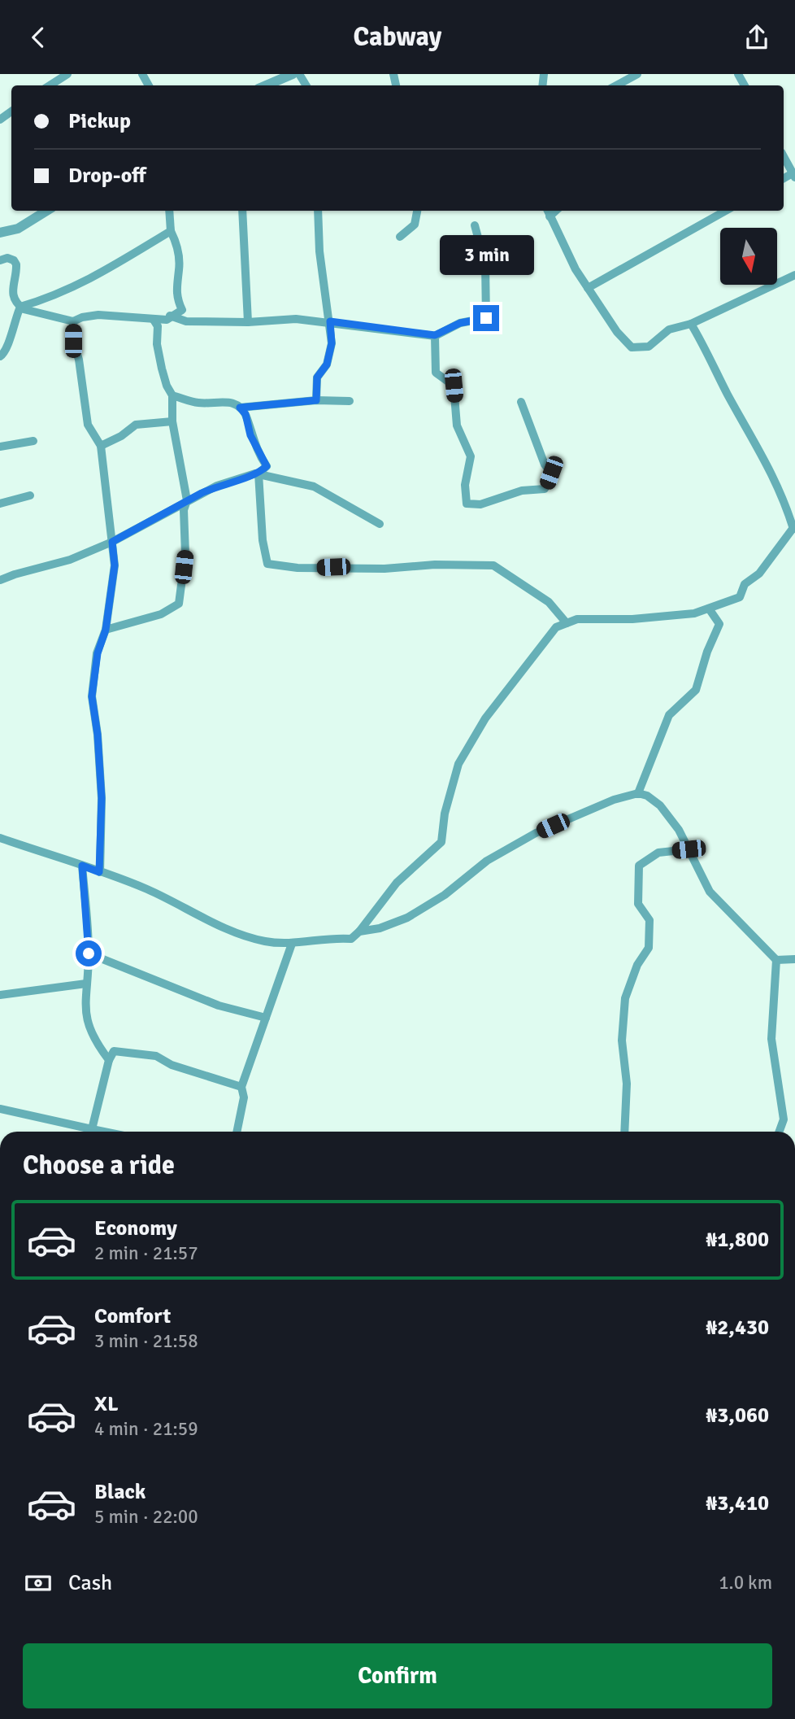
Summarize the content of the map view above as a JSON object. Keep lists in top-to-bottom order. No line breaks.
{"north":"bottom","page":{"header":"Cabway","banner":["Pickup","Drop-off"],"bubble":"3 min","heading":"Choose a ride","list":[{"name":"Economy","note":"2 min · 21:57","value":"₦1,800"},{"name":"Comfort","note":"3 min · 21:58","value":"₦2,430"},{"name":"XL","note":"4 min · 21:59","value":"₦3,060"},{"name":"Black","note":"5 min · 22:00","value":"₦3,410"}],"pay":["Cash","1.0 km"],"buttons":"Confirm"}}
